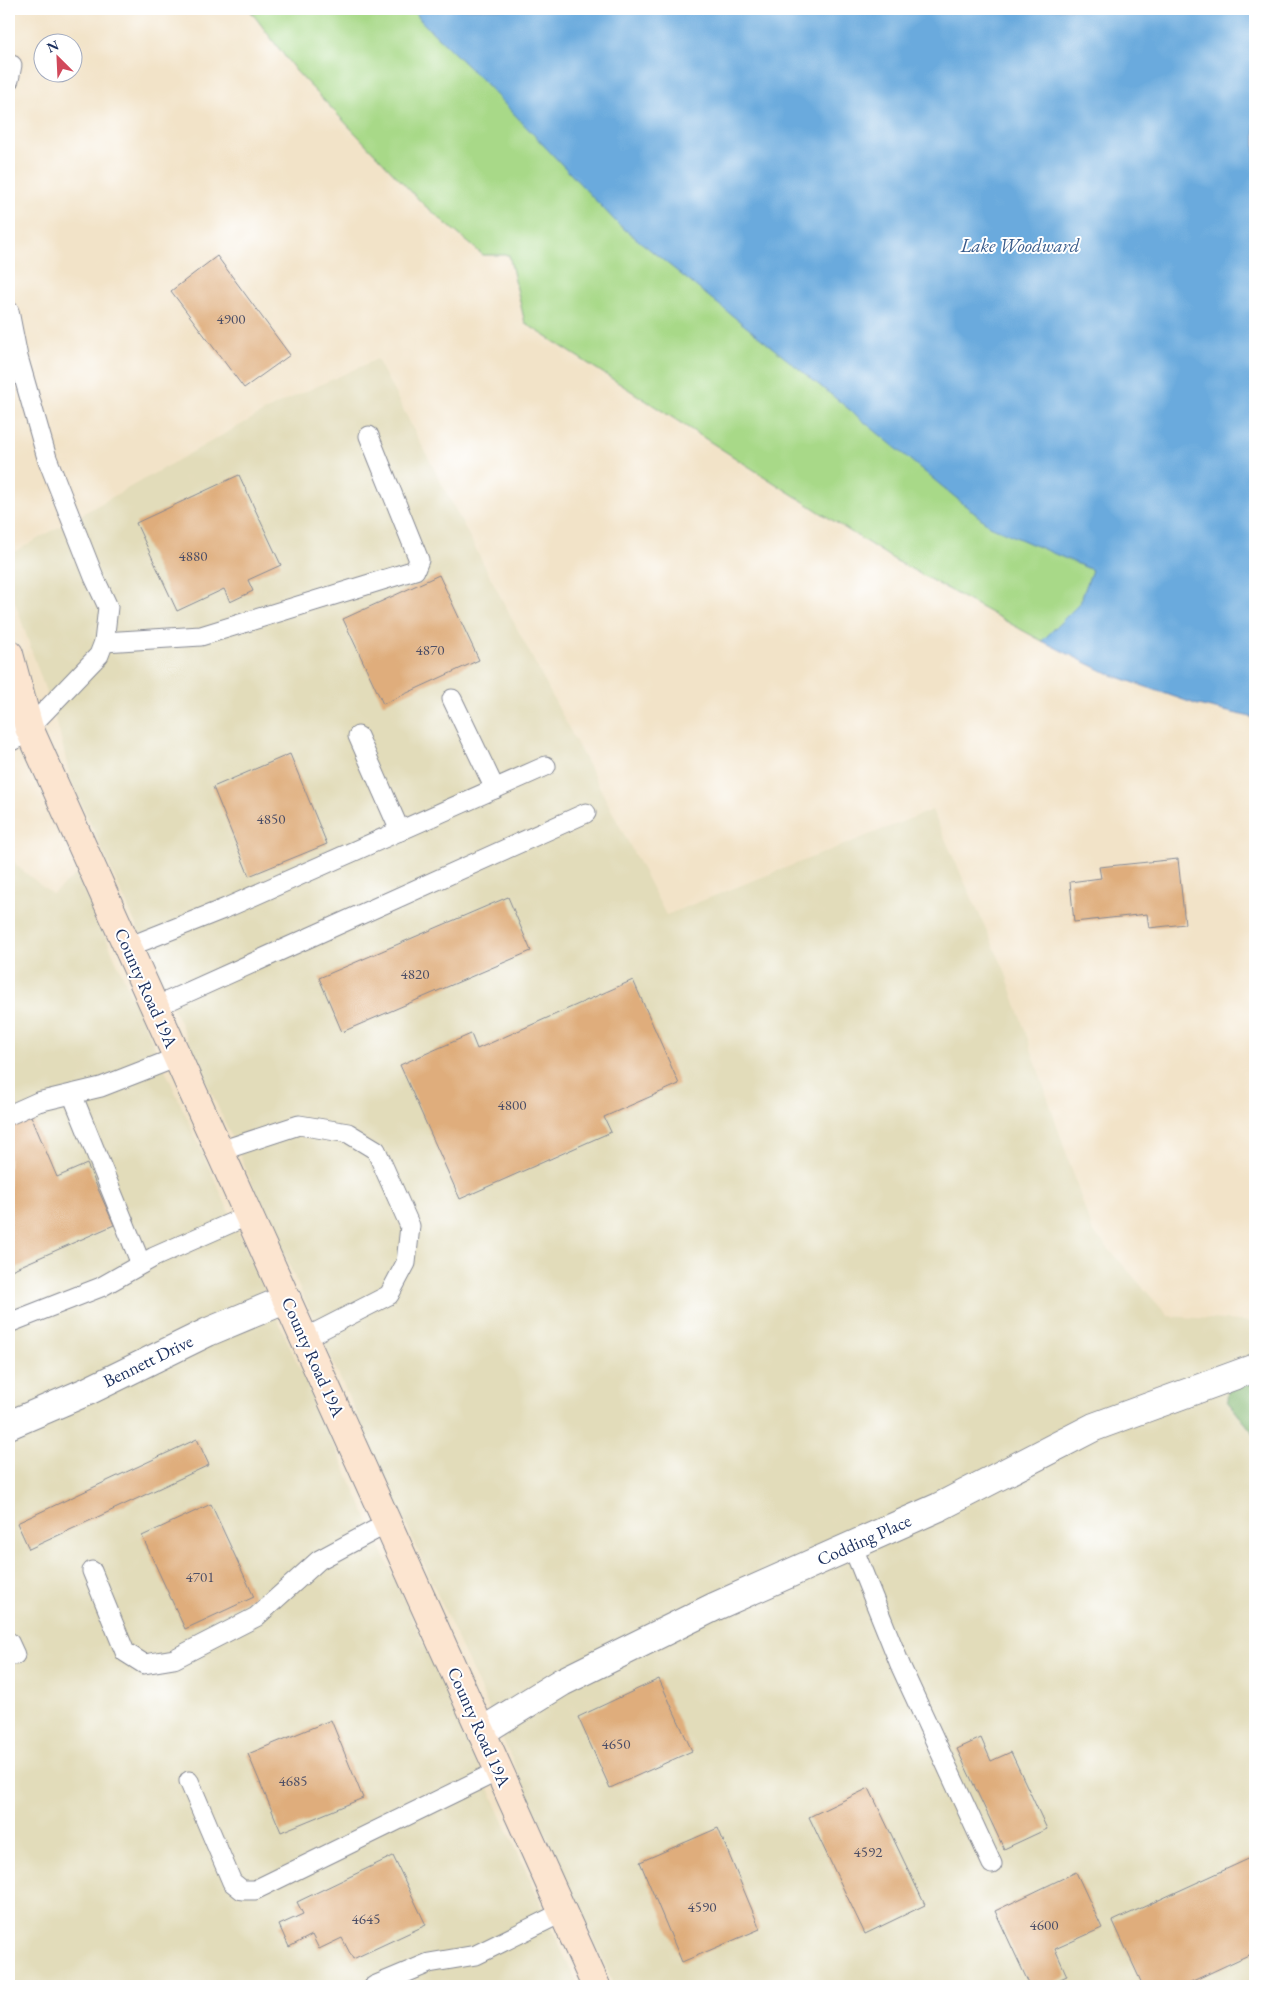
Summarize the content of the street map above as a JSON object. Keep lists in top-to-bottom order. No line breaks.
{"streets":{"main road":["County Road 19A"],"street":["Bennett Drive","Codding Place"]},"crossings":[["County Road 19A","Bennett Drive"],["County Road 19A","Codding Place"]],"water":["Lake Woodward"],"house_numbers":["4900","4880","4870","4850","4820","4800","4701","4650","4685","4592","4590","4645","4600"],"north":"top left"}
